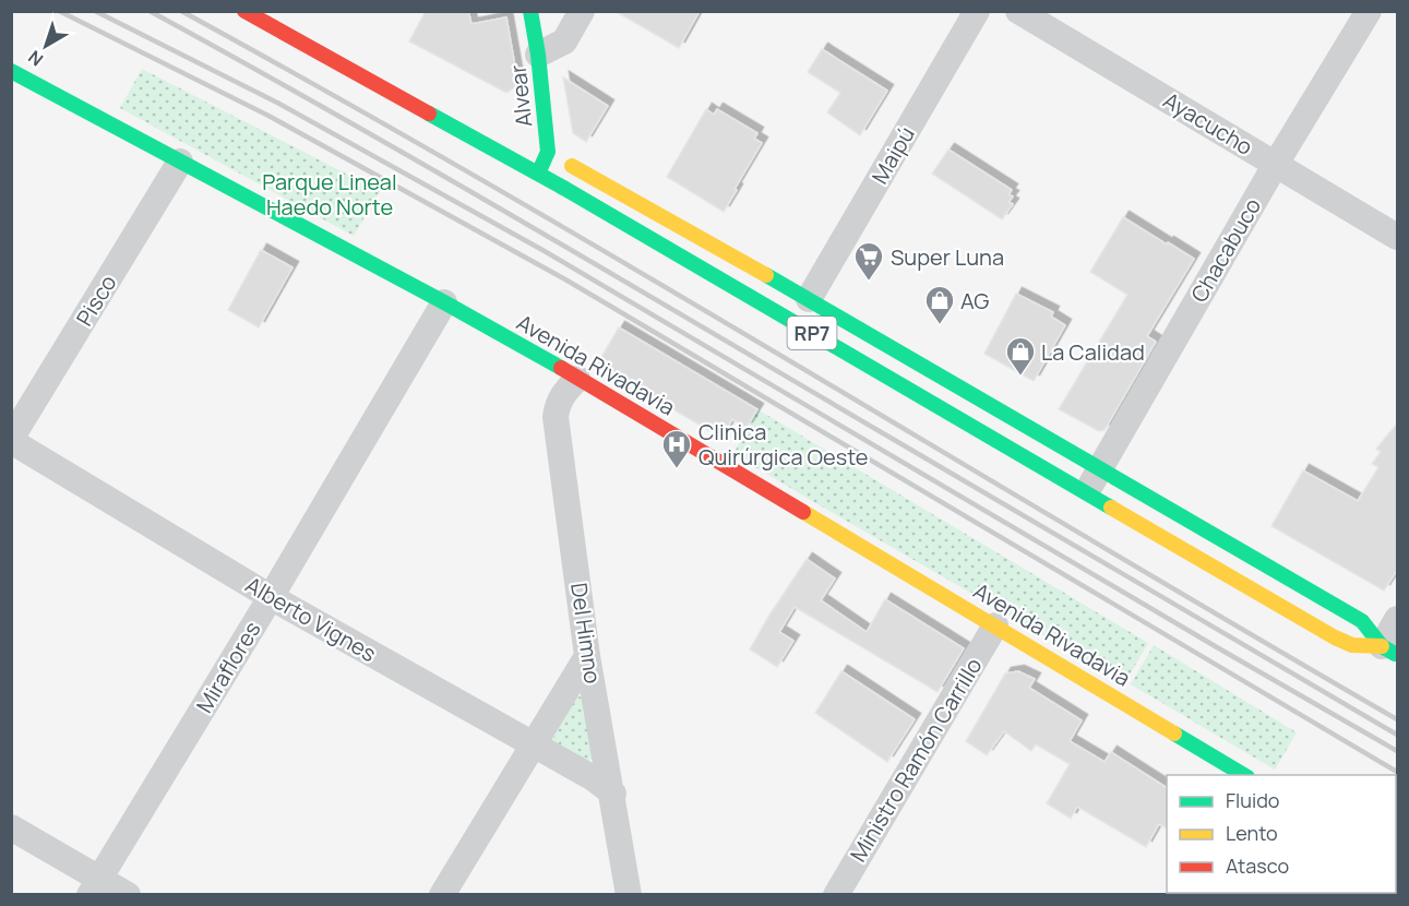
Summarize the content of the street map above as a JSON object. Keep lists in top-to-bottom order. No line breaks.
{"streets":{"main road":["Alvear","RP7","Avenida Rivadavia"],"street":["Ayacucho","Maipú","Chacabuco","Pisco","Alberto Vignes","Del Himno","Miraflores","Ministro Ramón Carrillo"]},"crossings":[["Alvear","RP7"],["Ayacucho","Chacabuco"],["Maipú","RP7"],["Chacabuco","RP7"],["Pisco","Avenida Rivadavia"],["Pisco","Alberto Vignes"],["Avenida Rivadavia","Del Himno"],["Avenida Rivadavia","Miraflores"],["Avenida Rivadavia","Ministro Ramón Carrillo"],["Alberto Vignes","Del Himno"],["Alberto Vignes","Miraflores"]],"parks":["Parque Lineal Haedo Norte"],"places":{"supermarket":["Super Luna"],"shop":["AG","La Calidad"],"hospital":["Clinica Quirúrgica Oeste"]},"legend":["Fluido","Lento","Atasco"],"north":"bottom left"}
